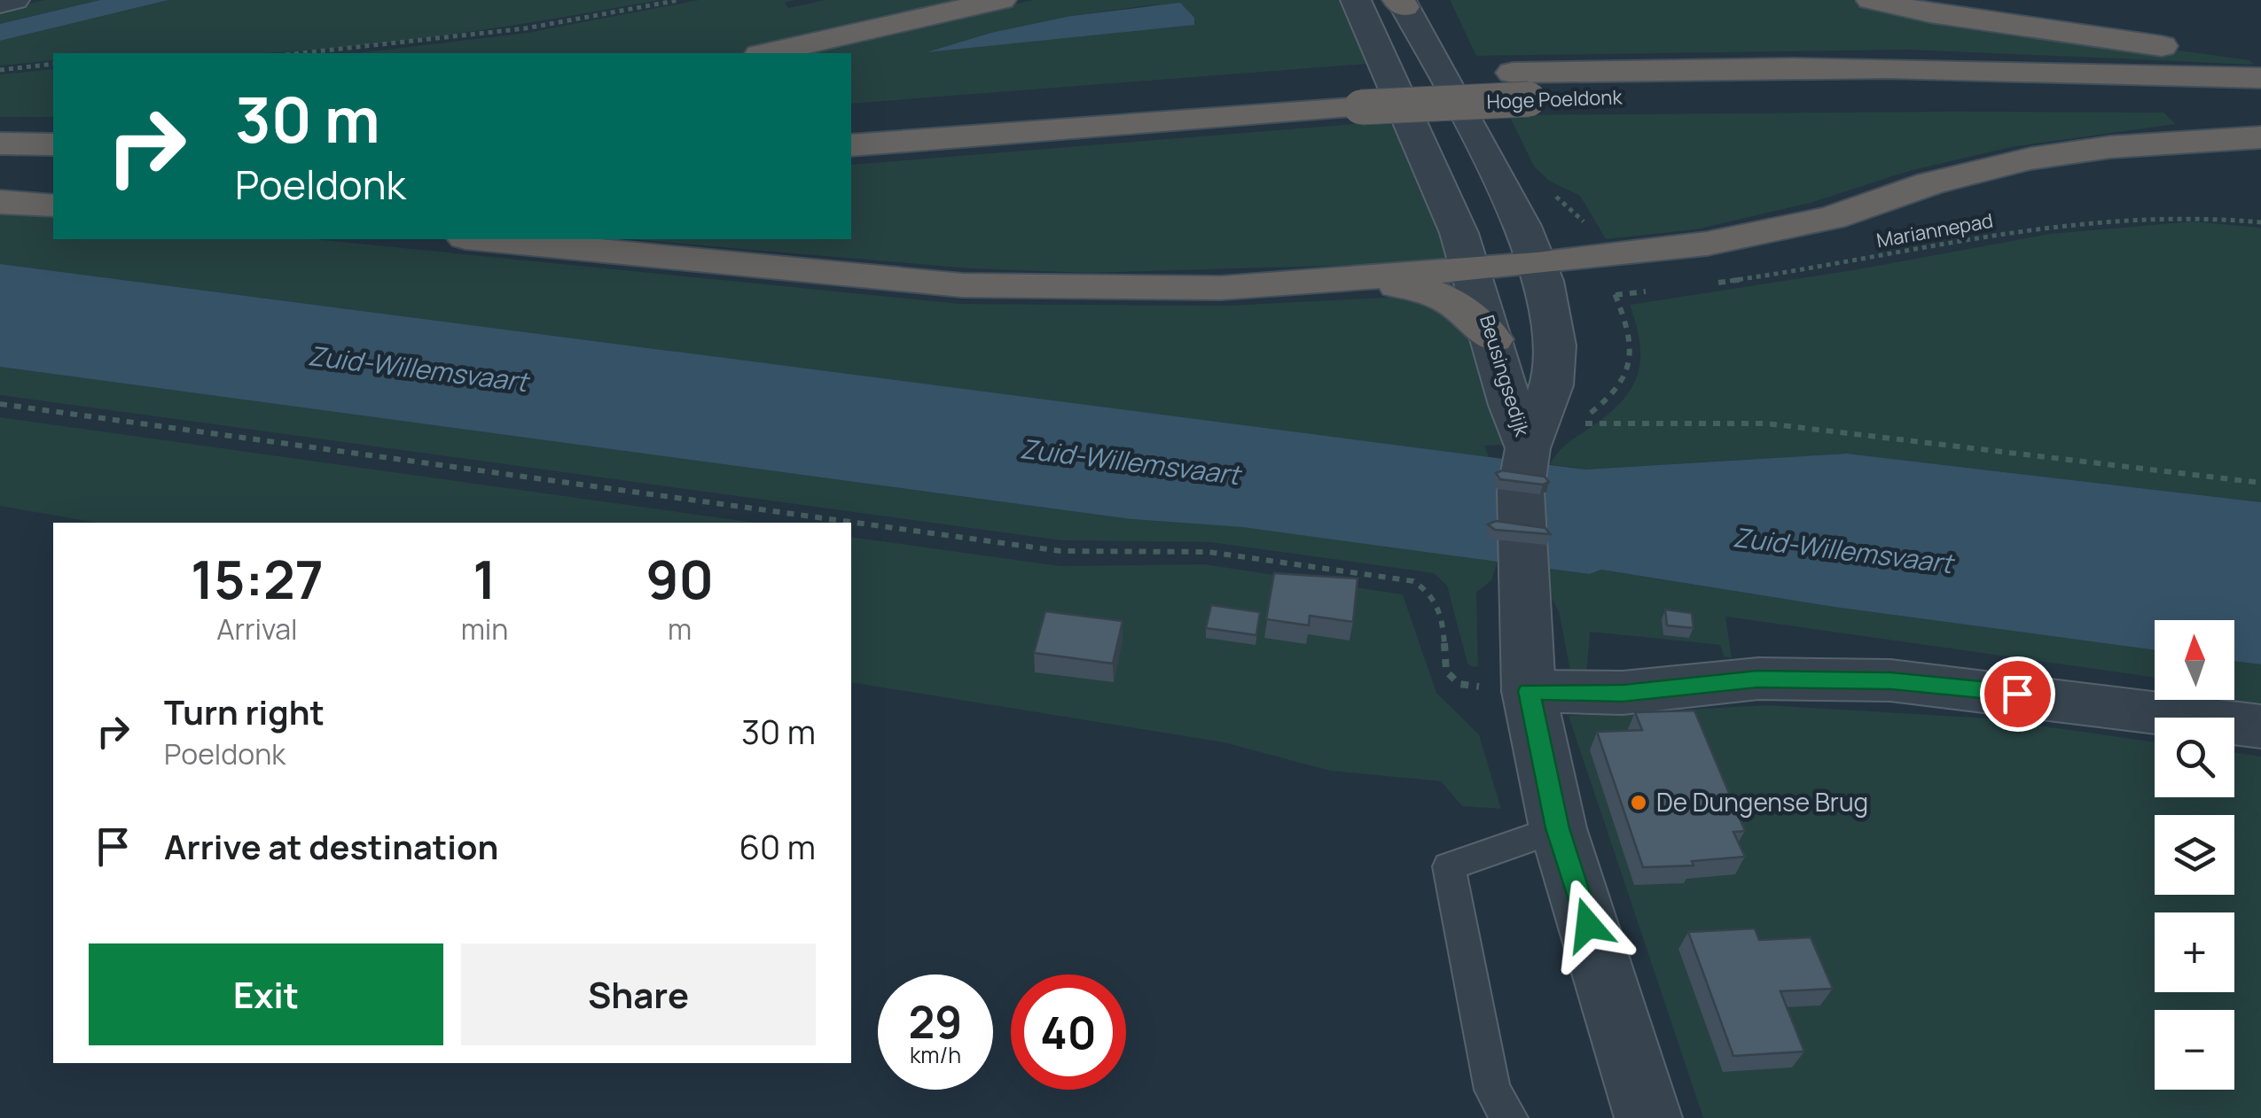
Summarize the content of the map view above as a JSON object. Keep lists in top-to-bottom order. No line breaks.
{"streets":{"highway":["Hoge Poeldonk"],"street":["Beusingsedijk"],"path":["Mariannepad"]},"water":["Zuid-Willemsvaart"],"places":["De Dungense Brug"],"north":"top","page":{"turn":["30 m","Poeldonk"],"eta":["15:27","Arrival","1","min","90","m"],"map_buttons":["+","−"],"list":[{"name":"Turn right","note":"Poeldonk","value":"30 m"},{"name":"Arrive at destination","value":"60 m"}],"buttons":["Exit","Share"],"speed":"29 km/h","limit":"40"}}
